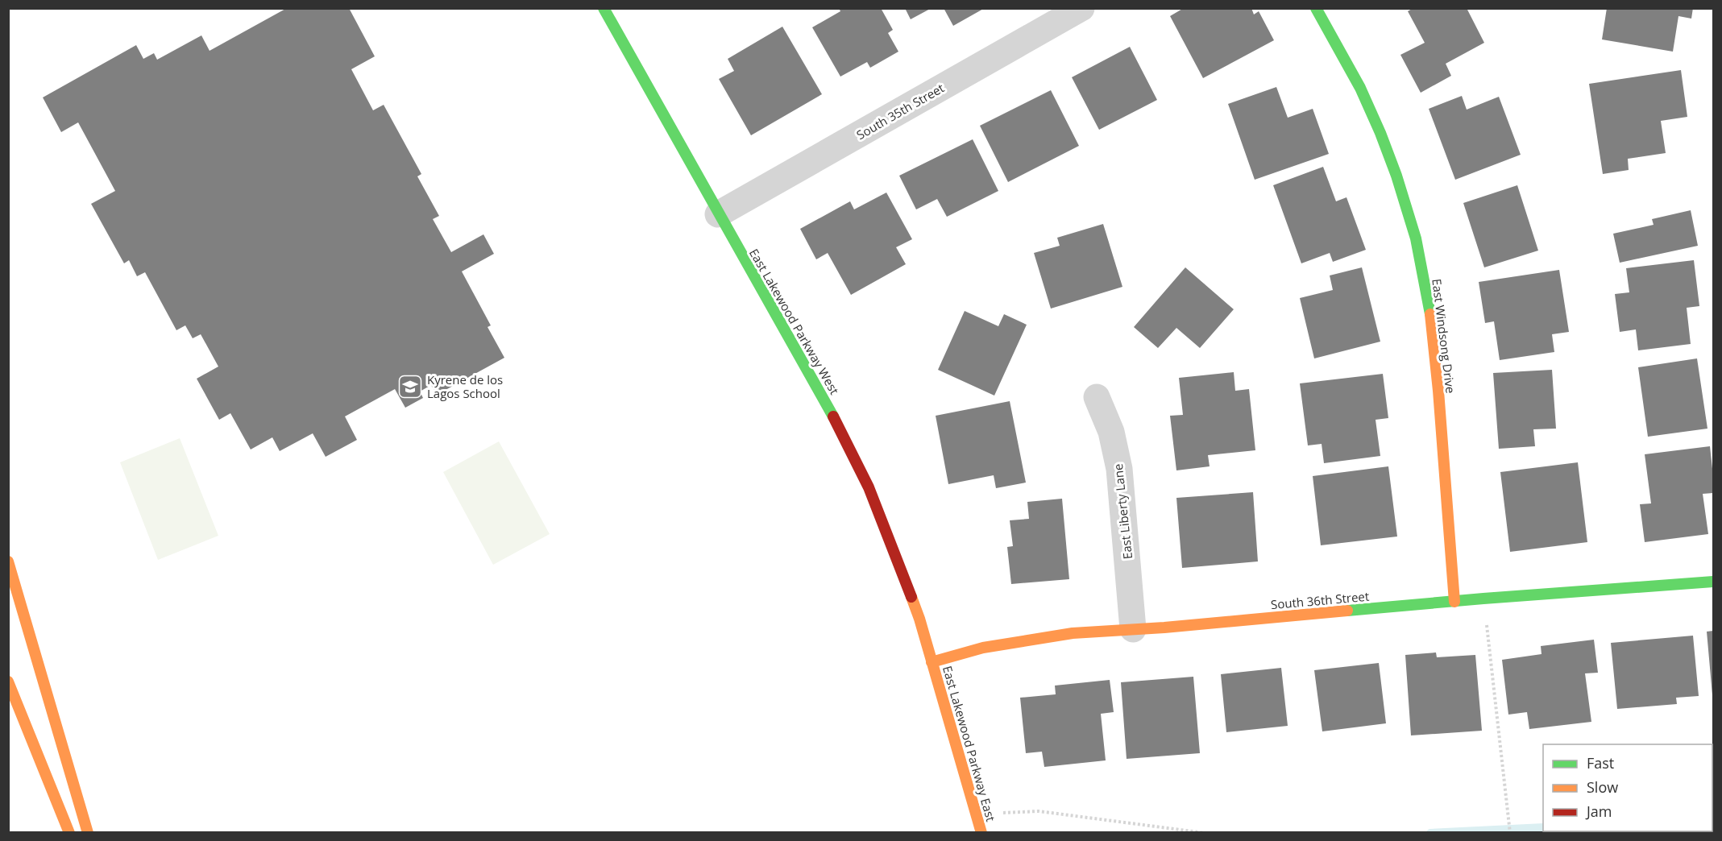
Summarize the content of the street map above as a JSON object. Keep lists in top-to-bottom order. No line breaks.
{"streets":{"main road":["East Lakewood Parkway West","East Windsong Drive","South 36th Street","East Lakewood Parkway East"],"street":["South 35th Street","East Liberty Lane"]},"crossings":[["South 35th Street","East Lakewood Parkway West"],["East Lakewood Parkway West","South 36th Street"],["East Lakewood Parkway West","East Lakewood Parkway East"],["East Windsong Drive","South 36th Street"],["East Liberty Lane","South 36th Street"],["South 36th Street","East Lakewood Parkway East"]],"places":{"school or university":["Kyrene de los Lagos School"]},"legend":["Fast","Slow","Jam"]}
